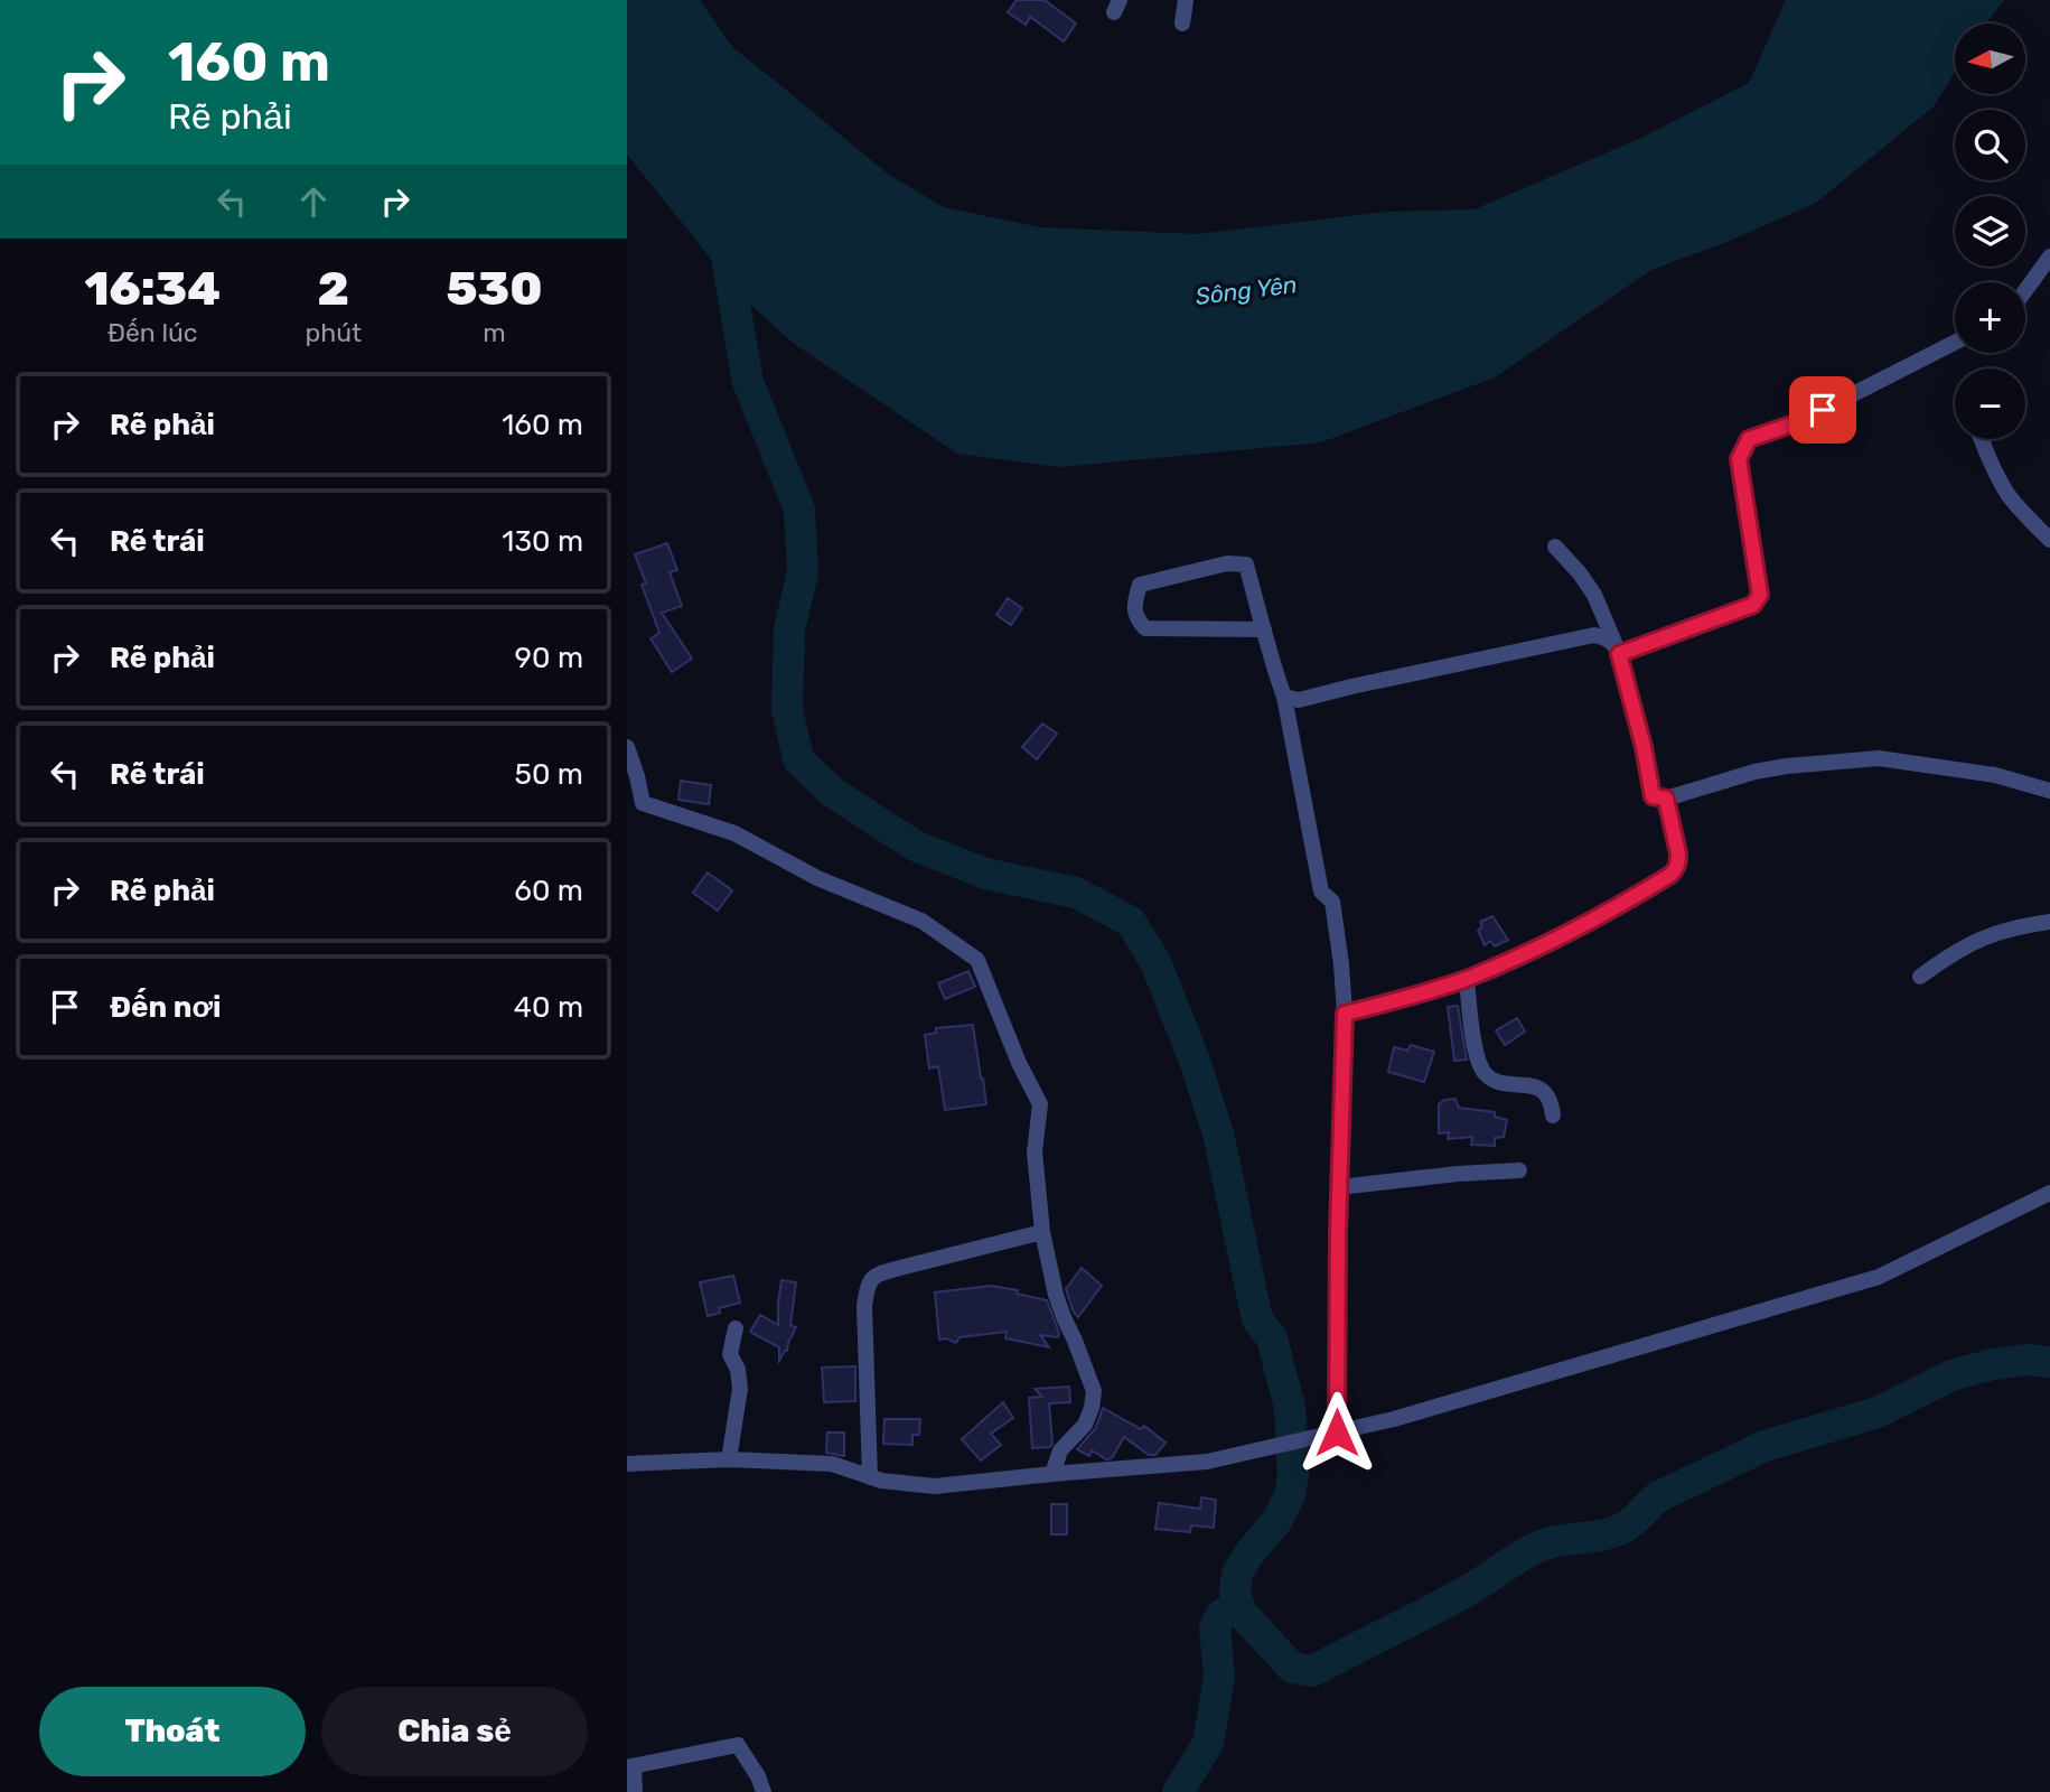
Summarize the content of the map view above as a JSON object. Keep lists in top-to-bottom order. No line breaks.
{"water":["Sông Yên"],"north":"left","page":{"turn":["160 m","Rẽ phải"],"map_buttons":["+","−"],"eta":["16:34","Đến lúc","2","phút","530","m"],"list":[{"name":"Rẽ phải","value":"160 m"},{"name":"Rẽ trái","value":"130 m"},{"name":"Rẽ phải","value":"90 m"},{"name":"Rẽ trái","value":"50 m"},{"name":"Rẽ phải","value":"60 m"},{"name":"Đến nơi","value":"40 m"}],"buttons":["Thoát","Chia sẻ"]}}
